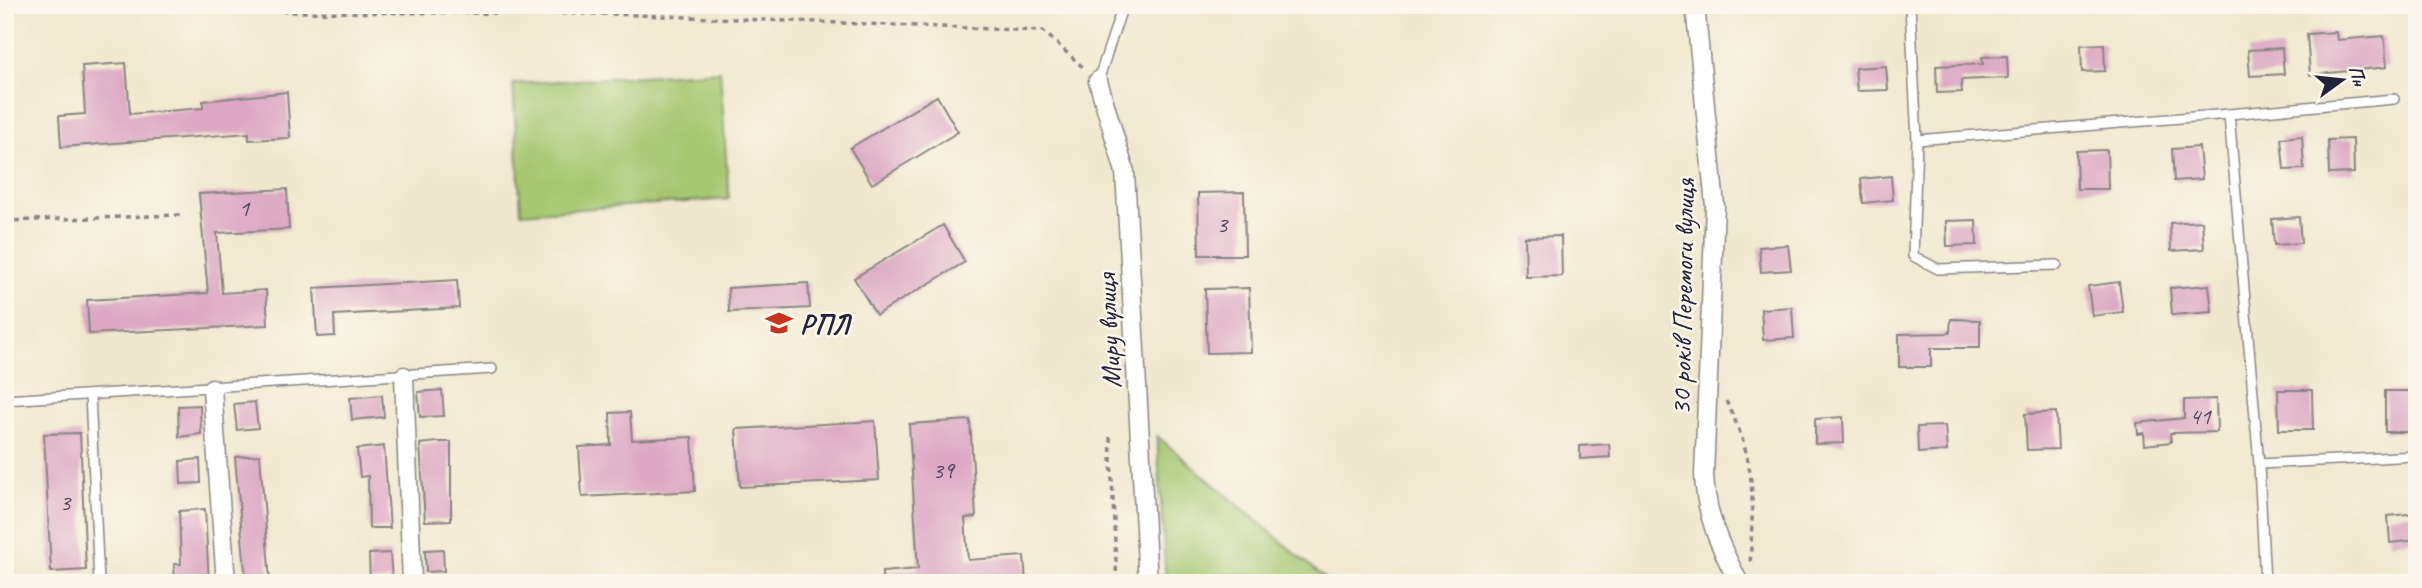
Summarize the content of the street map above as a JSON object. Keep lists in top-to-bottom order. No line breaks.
{"streets":{"street":["30 років Перемоги вулиця","Миру вулиця"]},"places":{"school or university":["РПЛ"]},"house_numbers":["1","3","41","39","3"],"north":"right"}
